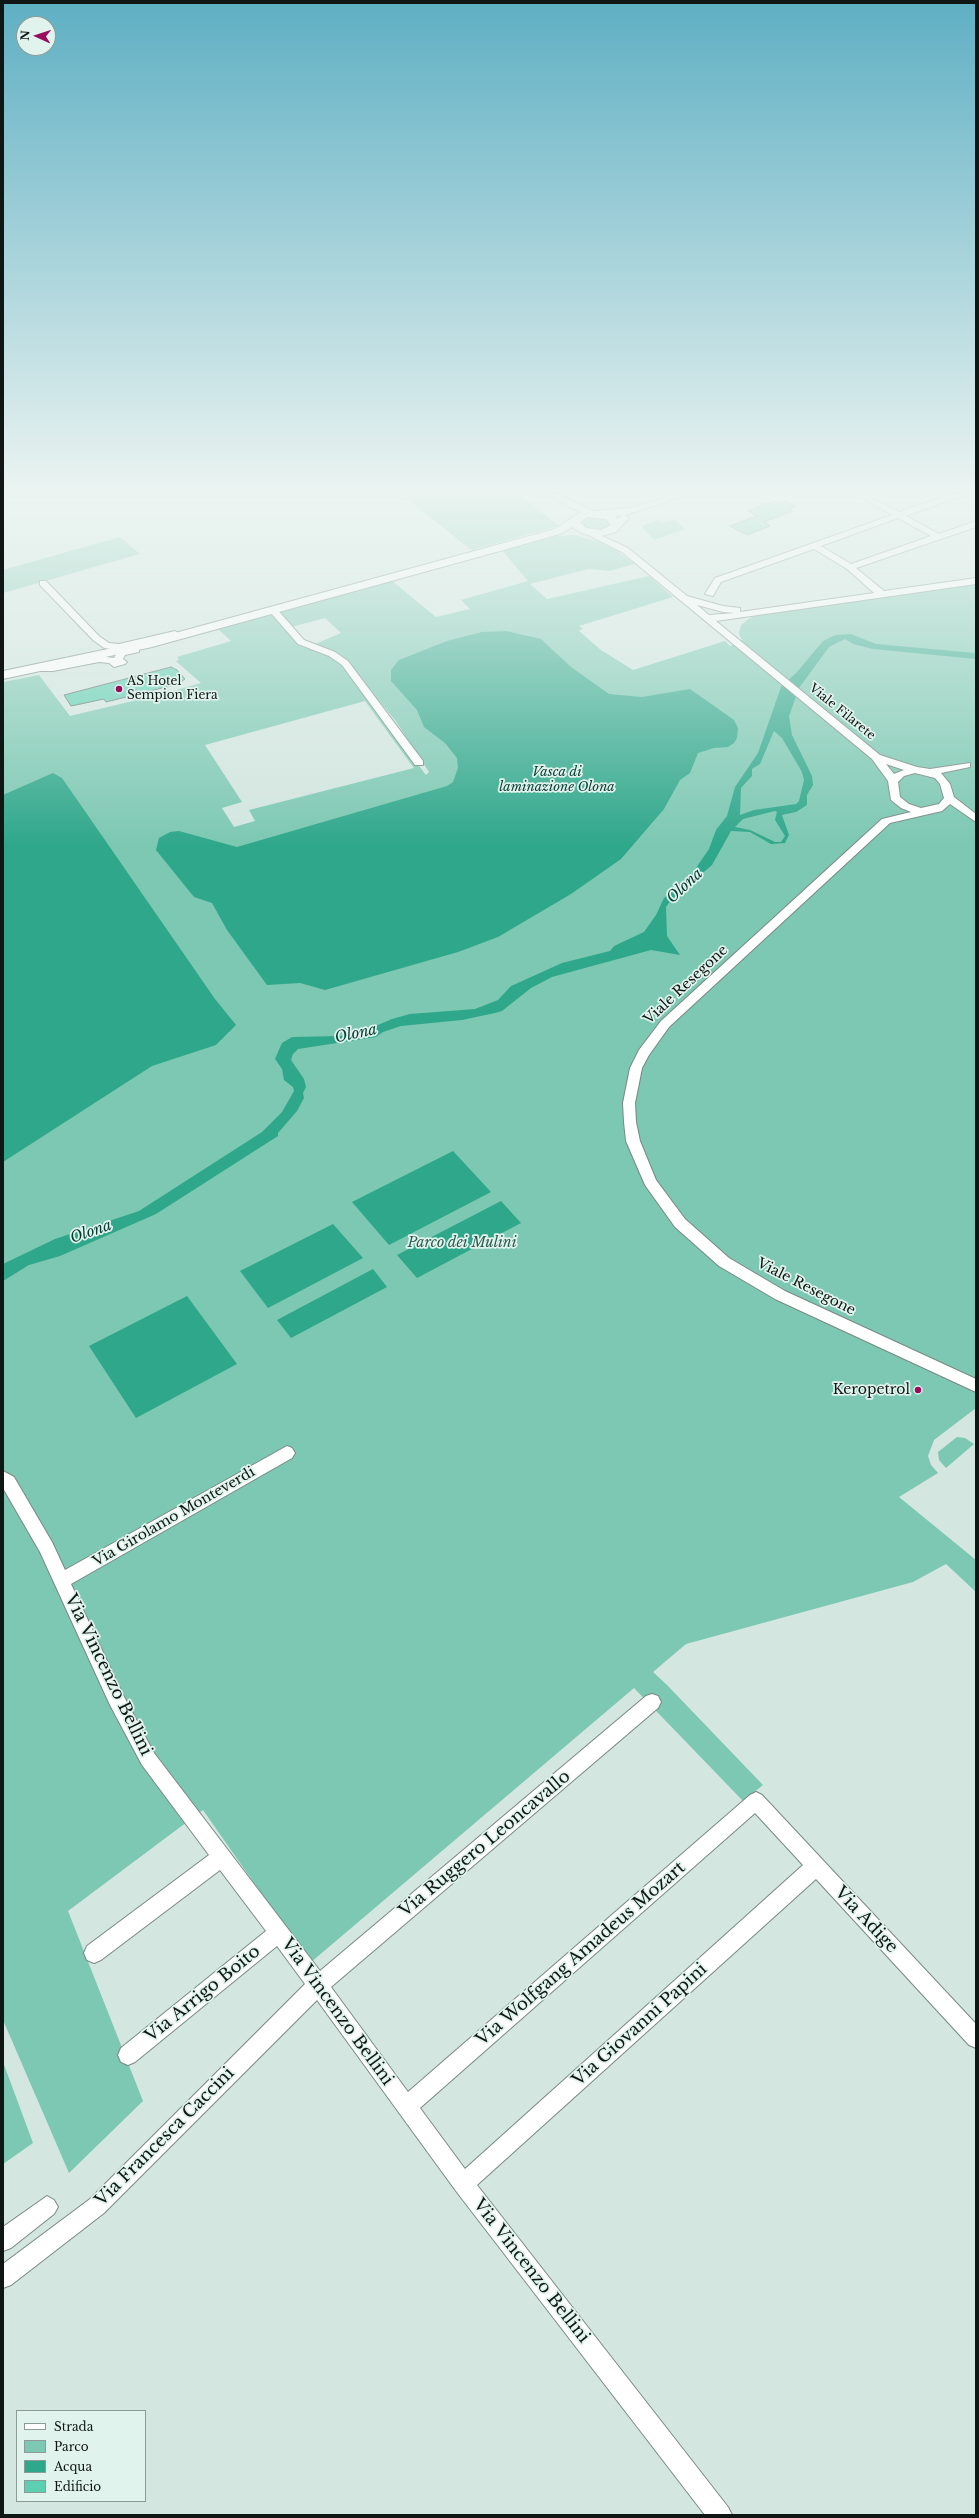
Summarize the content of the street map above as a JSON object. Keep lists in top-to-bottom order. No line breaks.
{"streets":{"street":["Viale Filarete","Viale Resegone","Via Girolamo Monteverdi","Via Vincenzo Bellini","Via Ruggero Leoncavallo","Via Adige","Via Wolfgang Amadeus Mozart","Via Arrigo Boito","Via Giovanni Papini","Via Francesca Caccini"]},"crossings":[["Viale Filarete","Viale Resegone"],["Via Girolamo Monteverdi","Via Vincenzo Bellini"],["Via Vincenzo Bellini","Via Ruggero Leoncavallo"],["Via Vincenzo Bellini","Via Wolfgang Amadeus Mozart"],["Via Vincenzo Bellini","Via Arrigo Boito"],["Via Vincenzo Bellini","Via Giovanni Papini"],["Via Vincenzo Bellini","Via Francesca Caccini"],["Via Ruggero Leoncavallo","Via Francesca Caccini"],["Via Adige","Via Wolfgang Amadeus Mozart"],["Via Adige","Via Giovanni Papini"]],"water":["Vasca di laminazione Olona","Olona"],"parks":["Parco dei Mulini"],"places":["AS Hotel Sempion Fiera","Keropetrol"],"legend":["Strada","Parco","Acqua","Edificio"],"north":"left"}
